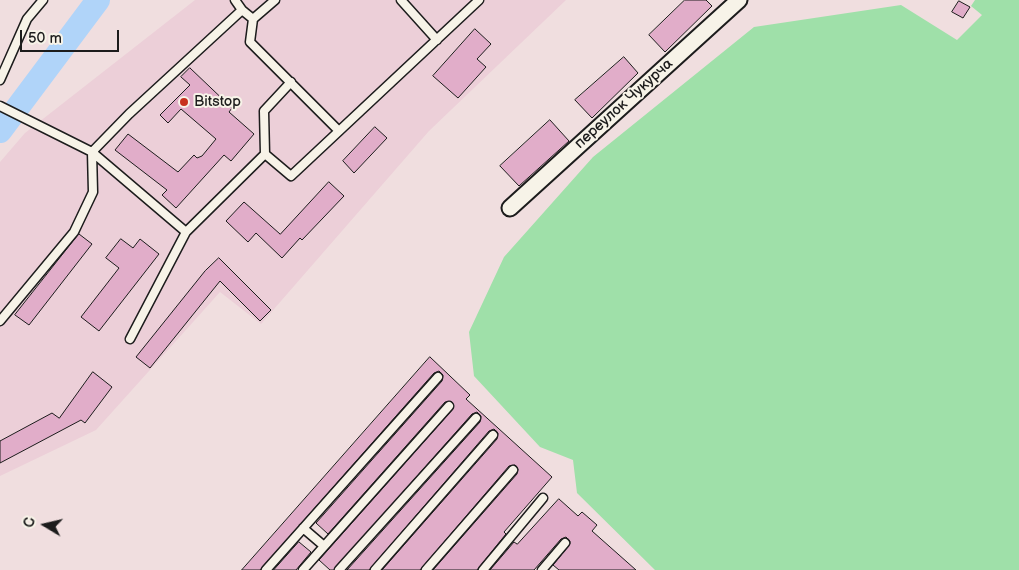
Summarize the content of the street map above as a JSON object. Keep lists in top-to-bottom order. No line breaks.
{"streets":{"street":["переулок Чукурча"]},"places":["Bitstop"],"scale_bar":"50 m","north":"left"}
